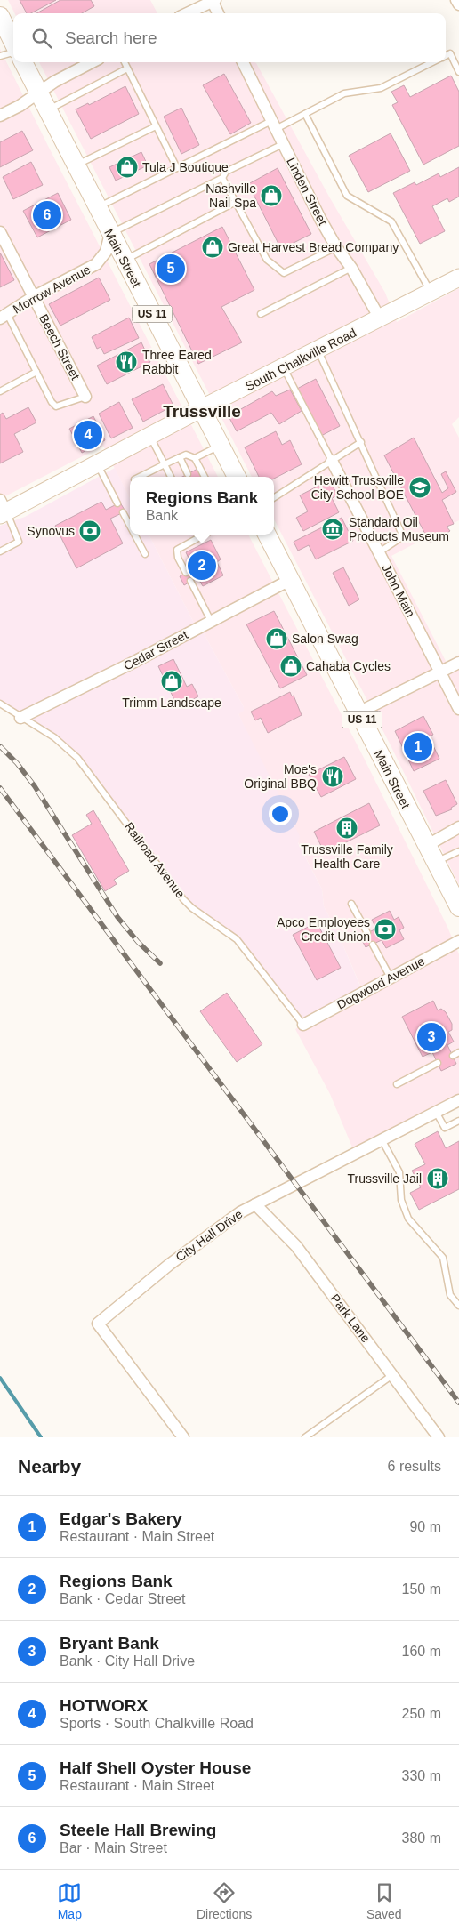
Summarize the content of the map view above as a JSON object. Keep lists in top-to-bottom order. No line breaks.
{"streets":{"main road":["Main Street","US 11","South Chalkville Road"],"street":["Linden Street","Morrow Avenue","Beech Street","John Main","Cedar Street","Dogwood Avenue","City Hall Drive","Park Lane"],"lane":["Railroad Avenue"]},"crossings":[["Linden Street","South Chalkville Road"],["Main Street","Morrow Avenue"],["Main Street","South Chalkville Road"],["Main Street","Cedar Street"],["Morrow Avenue","Beech Street"],["Cedar Street","Railroad Avenue"],["Railroad Avenue","Dogwood Avenue"],["City Hall Drive","Park Lane"]],"districts":["Trussville"],"places":{"shop":["Tula J Boutique","Nashville Nail Spa","Great Harvest Bread Company","Salon Swag","Cahaba Cycles","Trimm Landscape"],"restaurant":["Three Eared Rabbit","Moe's Original BBQ"],"school or university":["Hewitt Trussville City School BOE"],"museum":["Standard Oil Products Museum"],"bank":["Synovus","Apco Employees Credit Union"],"building":["Trussville Family Health Care","Trussville Jail"]},"page":{"search":"Search here","pins":["6","5","4","2","1","3"],"popup":["Regions Bank","Bank"],"heading":["Nearby","6 results"],"list":[{"mark":"1","name":"Edgar's Bakery","note":"Restaurant · Main Street","value":"90 m"},{"mark":"2","name":"Regions Bank","note":"Bank · Cedar Street","value":"150 m"},{"mark":"3","name":"Bryant Bank","note":"Bank · City Hall Drive","value":"160 m"},{"mark":"4","name":"HOTWORX","note":"Sports · South Chalkville Road","value":"250 m"},{"mark":"5","name":"Half Shell Oyster House","note":"Restaurant · Main Street","value":"330 m"},{"mark":"6","name":"Steele Hall Brewing","note":"Bar · Main Street","value":"380 m"}],"nav":["Map","Directions","Saved"]}}
